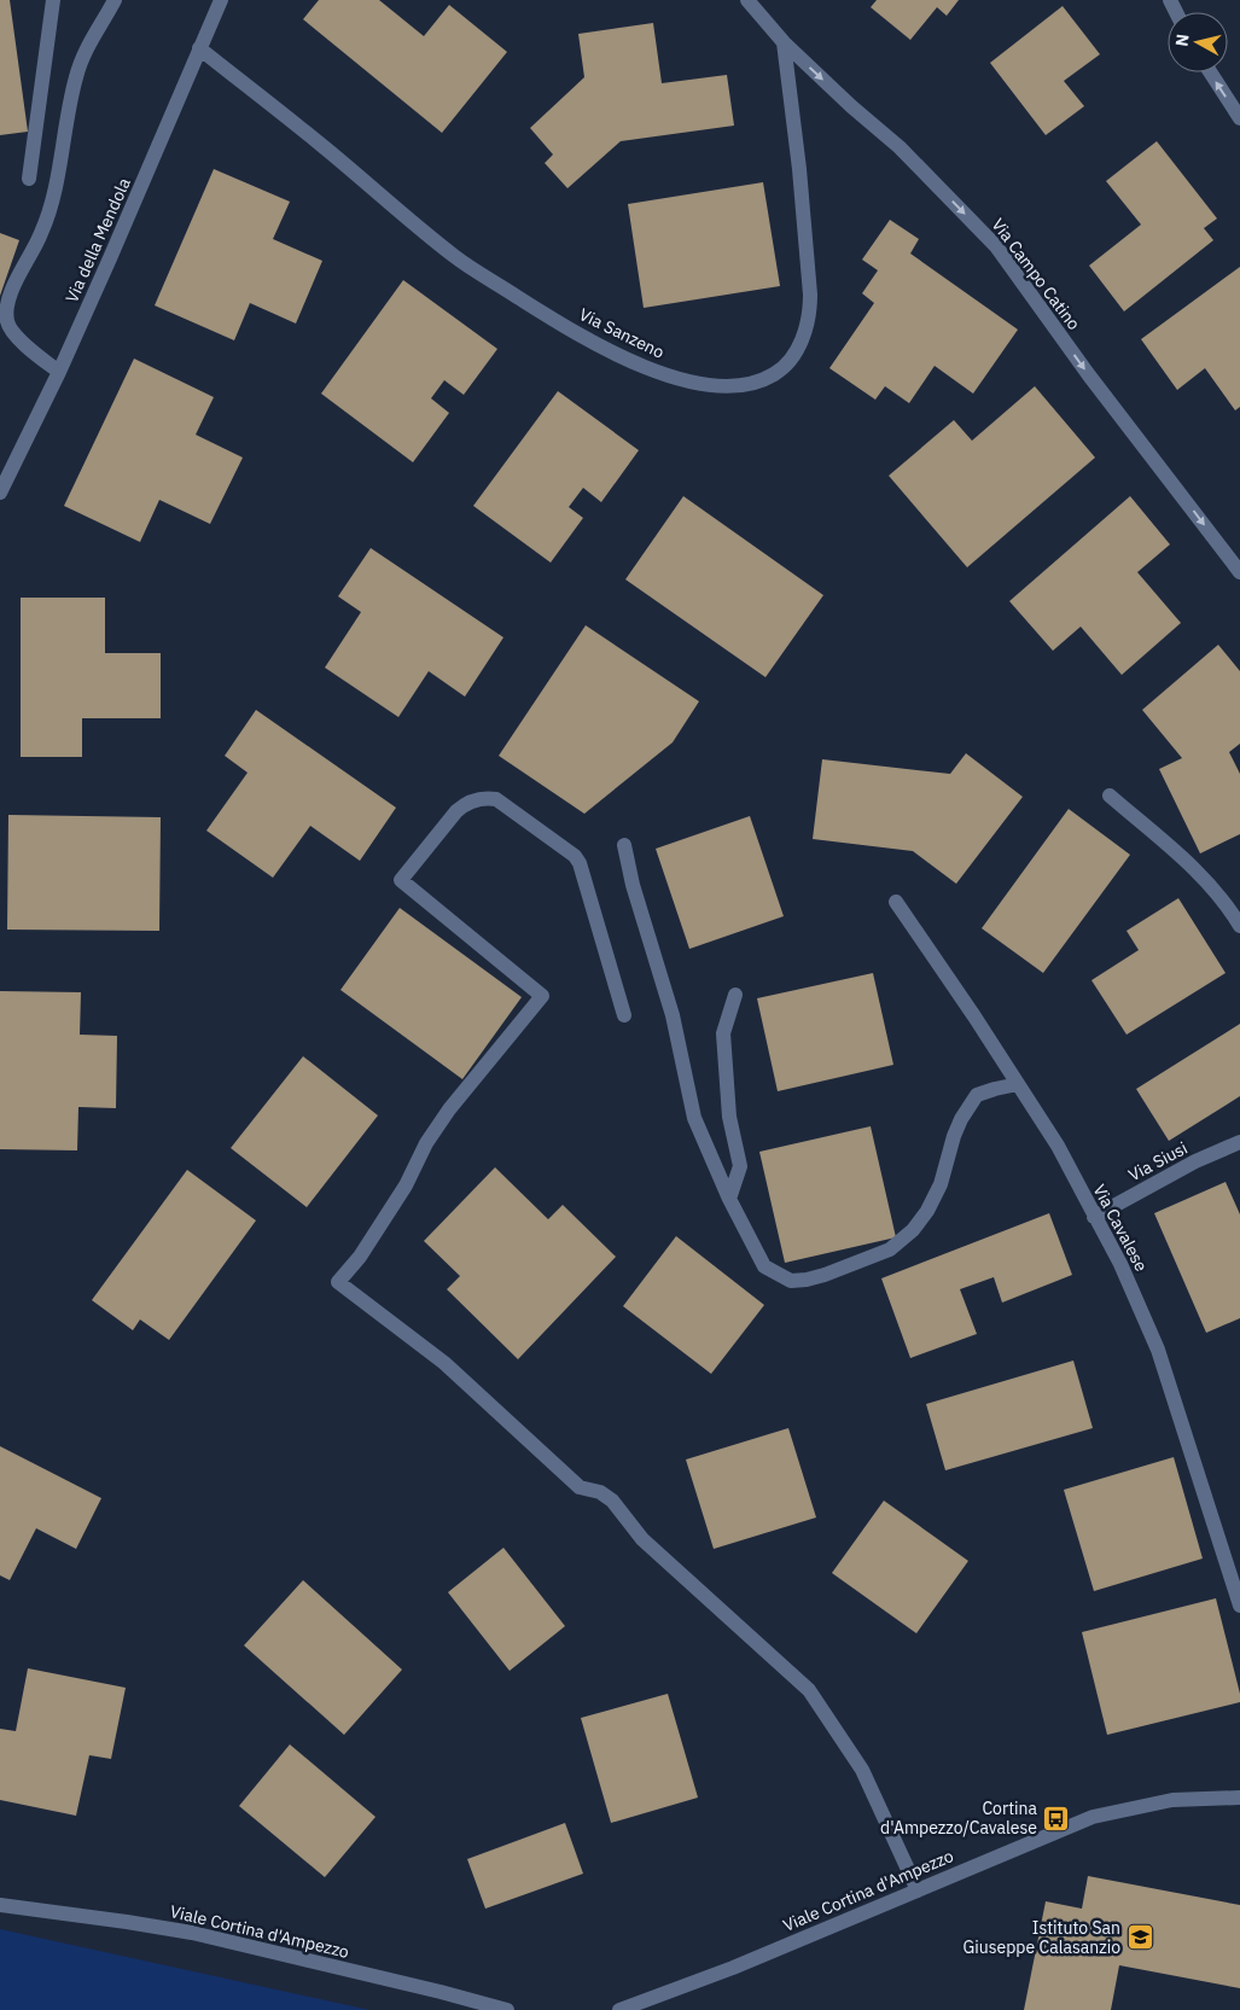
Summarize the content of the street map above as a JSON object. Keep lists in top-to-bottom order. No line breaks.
{"streets":{"street":["Via della Mendola","Via Campo Catino","Via Sanzeno","Via Siusi","Via Cavalese","Viale Cortina d'Ampezzo"]},"crossings":[["Via della Mendola","Via Sanzeno"],["Via Campo Catino","Via Sanzeno"],["Via Siusi","Via Cavalese"]],"one_way":["Via Campo Catino"],"places":{"bus stop":["Cortina d'Ampezzo/Cavalese"],"school or university":["Istituto San Giuseppe Calasanzio"]},"north":"left"}
